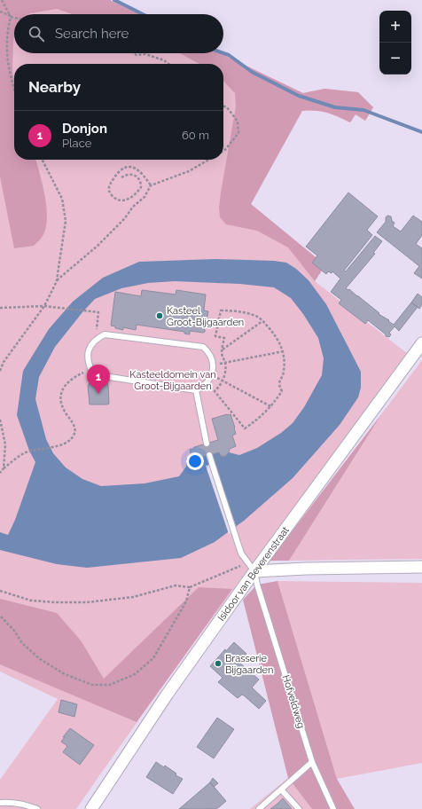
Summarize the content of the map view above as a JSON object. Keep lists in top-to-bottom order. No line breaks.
{"streets":{"street":["Isidoor van Beverenstraat"],"lane":["Hofveldweg"]},"crossings":[["Isidoor van Beverenstraat","Hofveldweg"]],"parks":["Kasteeldomein van Groot-Bijgaarden"],"places":["Kasteel Groot-Bijgaarden","Brasserie Bijgaarden"],"page":{"map_buttons":["+","−"],"search":"Search here","heading":"Nearby","list":[{"mark":"1","name":"Donjon","note":"Place","value":"60 m"}],"pins":"1"}}
